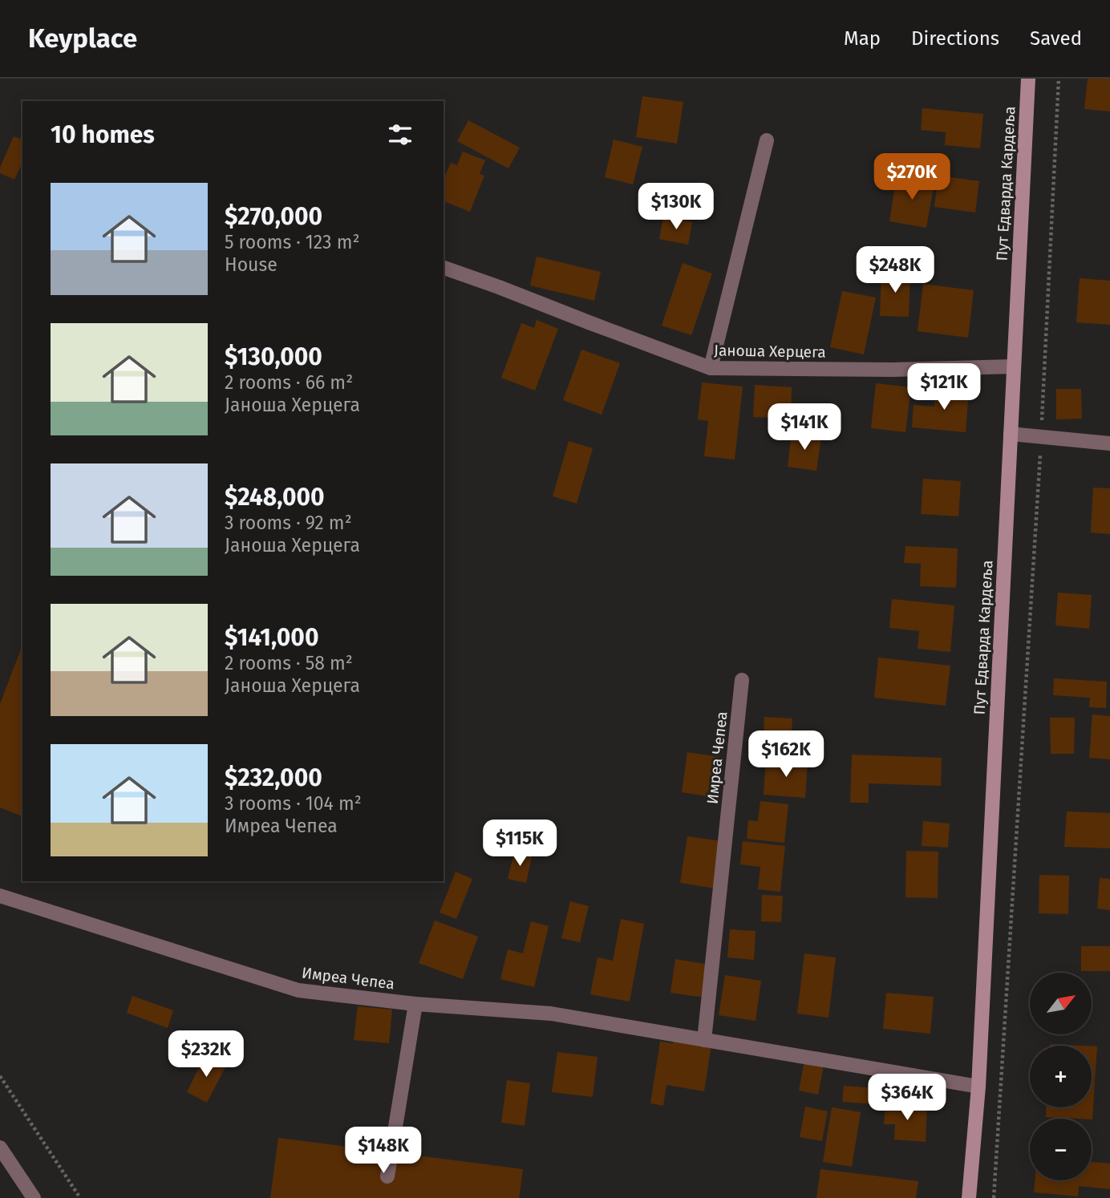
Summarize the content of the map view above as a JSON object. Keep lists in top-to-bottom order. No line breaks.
{"streets":{"main road":["Пут Едварда Кардеља"],"street":["Јаноша Херцега","Имреа Чепеа"]},"crossings":[["Пут Едварда Кардеља","Јаноша Херцега"],["Пут Едварда Кардеља","Имреа Чепеа"]],"north":"top right","page":{"header":"Keyplace","nav":["Map","Directions","Saved"],"heading":"10 homes","price":["$270K","$130K","$248K","$121K","$141K","$162K","$115K","$232K","$364K","$148K"],"list":[{"name":"$270,000","note":"5 rooms · 123 m² · House"},{"name":"$130,000","note":"2 rooms · 66 m² · Јаноша Херцега"},{"name":"$248,000","note":"3 rooms · 92 m² · Јаноша Херцега"},{"name":"$141,000","note":"2 rooms · 58 m² · Јаноша Херцега"},{"name":"$232,000","note":"3 rooms · 104 m² · Имреа Чепеа"}],"map_buttons":["+","−"]}}
